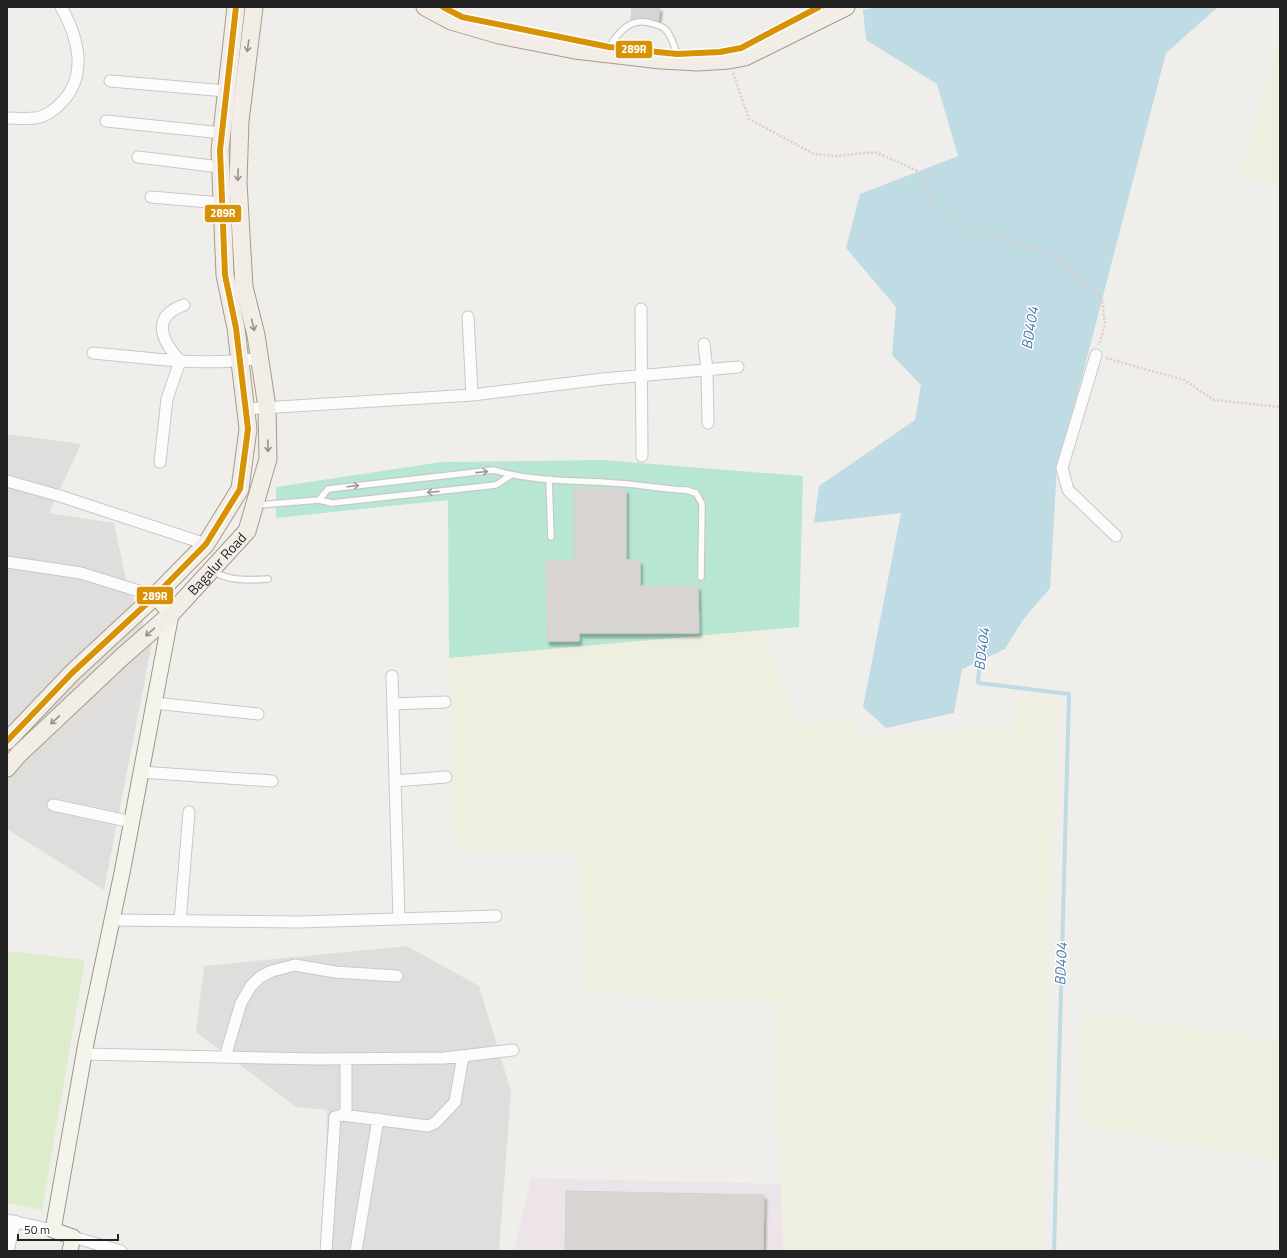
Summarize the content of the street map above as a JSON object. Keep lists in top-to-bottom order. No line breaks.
{"streets":{"main road":["Bagalur Road"]},"water":["BD404"],"lines":["transit line 289R"],"scale_bar":"50 m"}
